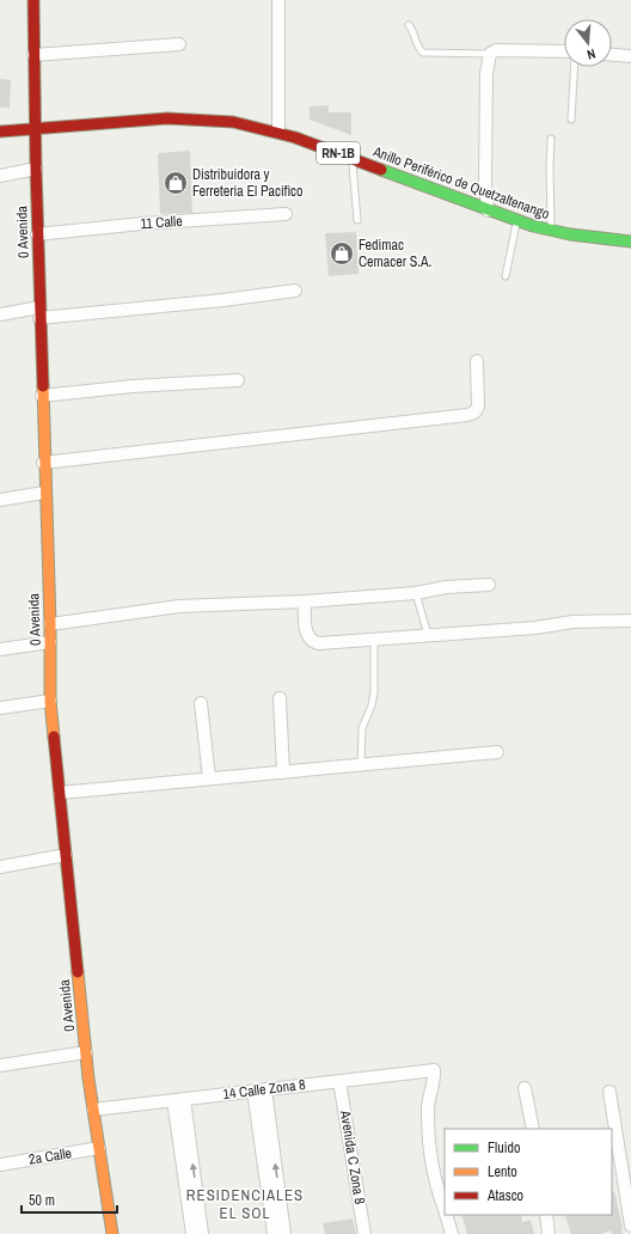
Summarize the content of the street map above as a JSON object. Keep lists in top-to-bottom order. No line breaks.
{"streets":{"main road":["RN-1B","Anillo Periférico de Quetzaltenango","0 Avenida"],"street":["11 Calle","14 Calle Zona 8","2a Calle","Avenida C Zona 8"]},"crossings":[["Anillo Periférico de Quetzaltenango","0 Avenida"],["11 Calle","0 Avenida"],["0 Avenida","14 Calle Zona 8"],["0 Avenida","2a Calle"],["14 Calle Zona 8","Avenida C Zona 8"]],"districts":["RESIDENCIALES EL SOL"],"places":{"shop":["Distribuidora y Ferreteria El Pacifico","Fedimac Cemacer S.A."]},"legend":["Fluido","Lento","Atasco"],"scale_bar":"50 m","north":"bottom"}
